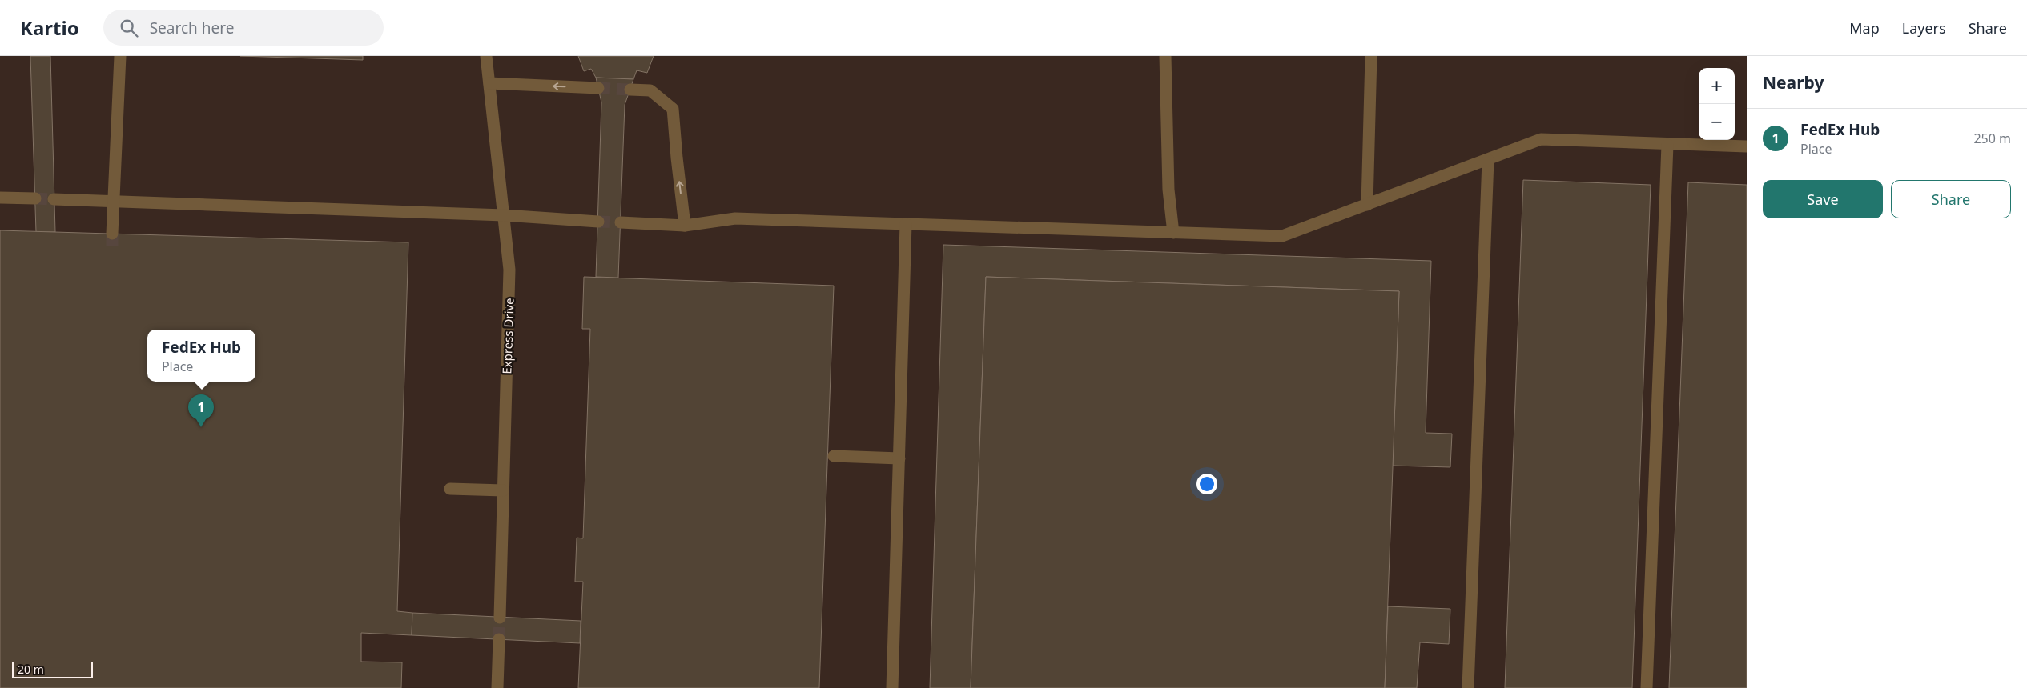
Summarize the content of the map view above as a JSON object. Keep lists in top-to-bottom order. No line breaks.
{"streets":{"street":["Express Drive"]},"scale_bar":"20 m","page":{"header":"Kartio","search":"Search here","nav":["Map","Layers","Share"],"heading":"Nearby","map_buttons":["+","−"],"list":[{"mark":"1","name":"FedEx Hub","note":"Place","value":"250 m"}],"buttons":["Save","Share"],"popup":["FedEx Hub","Place"],"pins":"1","scale":"20 m"}}
